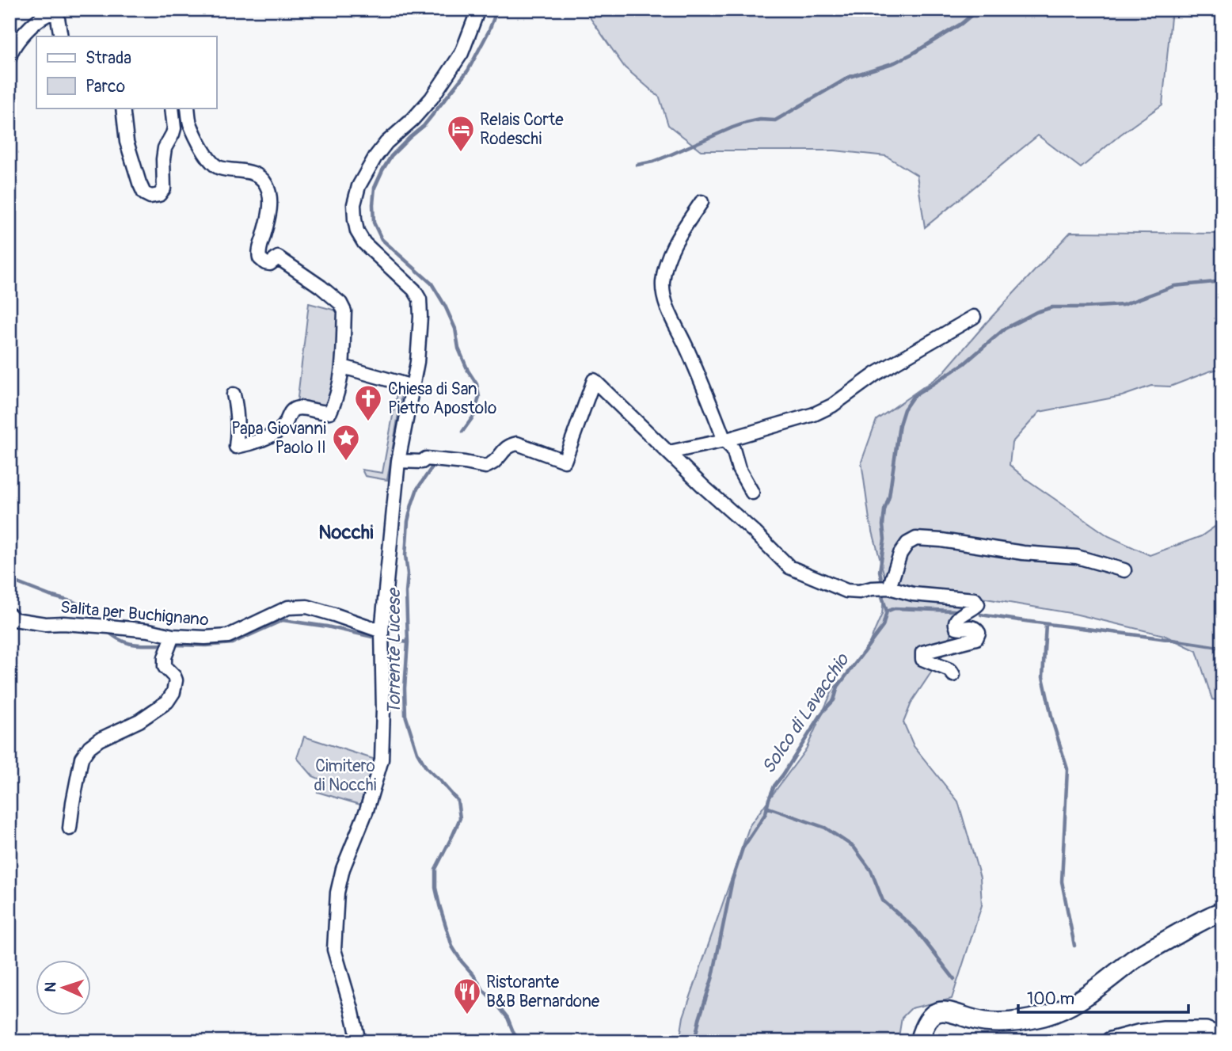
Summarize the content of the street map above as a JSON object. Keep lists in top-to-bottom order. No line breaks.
{"streets":{"street":["Salita per Buchignano"]},"districts":["Nocchi"],"water":["Torrente Lucese","Solco di Lavacchio"],"parks":["Cimitero di Nocchi"],"places":{"hotel":["Relais Corte Rodeschi"],"church":["Chiesa di San Pietro Apostolo"],"place":["Papa Giovanni Paolo II"],"restaurant":["Ristorante B&B Bernardone"]},"legend":["Strada","Parco"],"scale_bar":"100 m","north":"left"}
